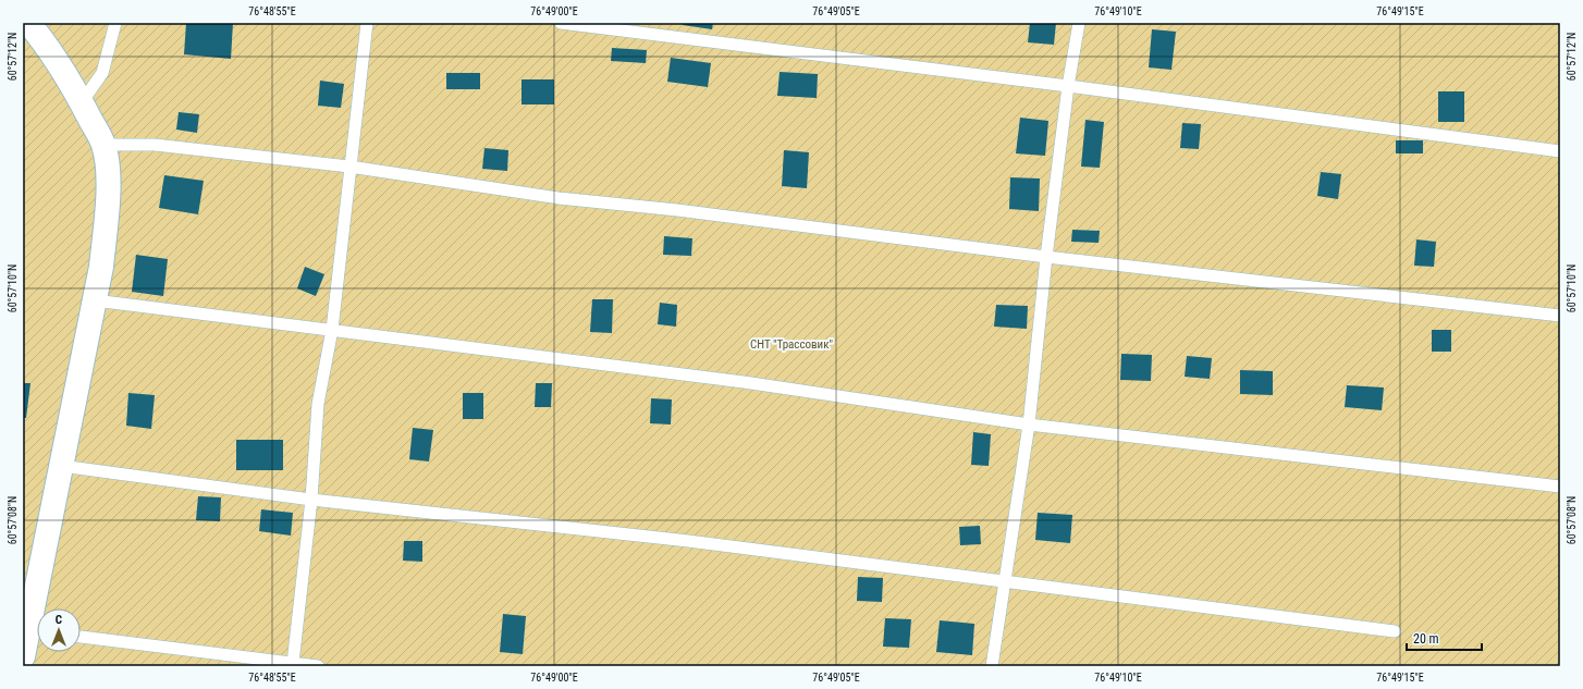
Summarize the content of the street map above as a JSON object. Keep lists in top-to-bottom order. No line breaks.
{"parks":["СНТ \"Трассовик\""],"scale_bar":"20 m","north":"top","coordinates":["76°48'55\"E","76°49'00\"E","76°49'05\"E","76°49'10\"E","76°49'15\"E","60°57'12\"N","60°57'10\"N","60°57'08\"N"]}
